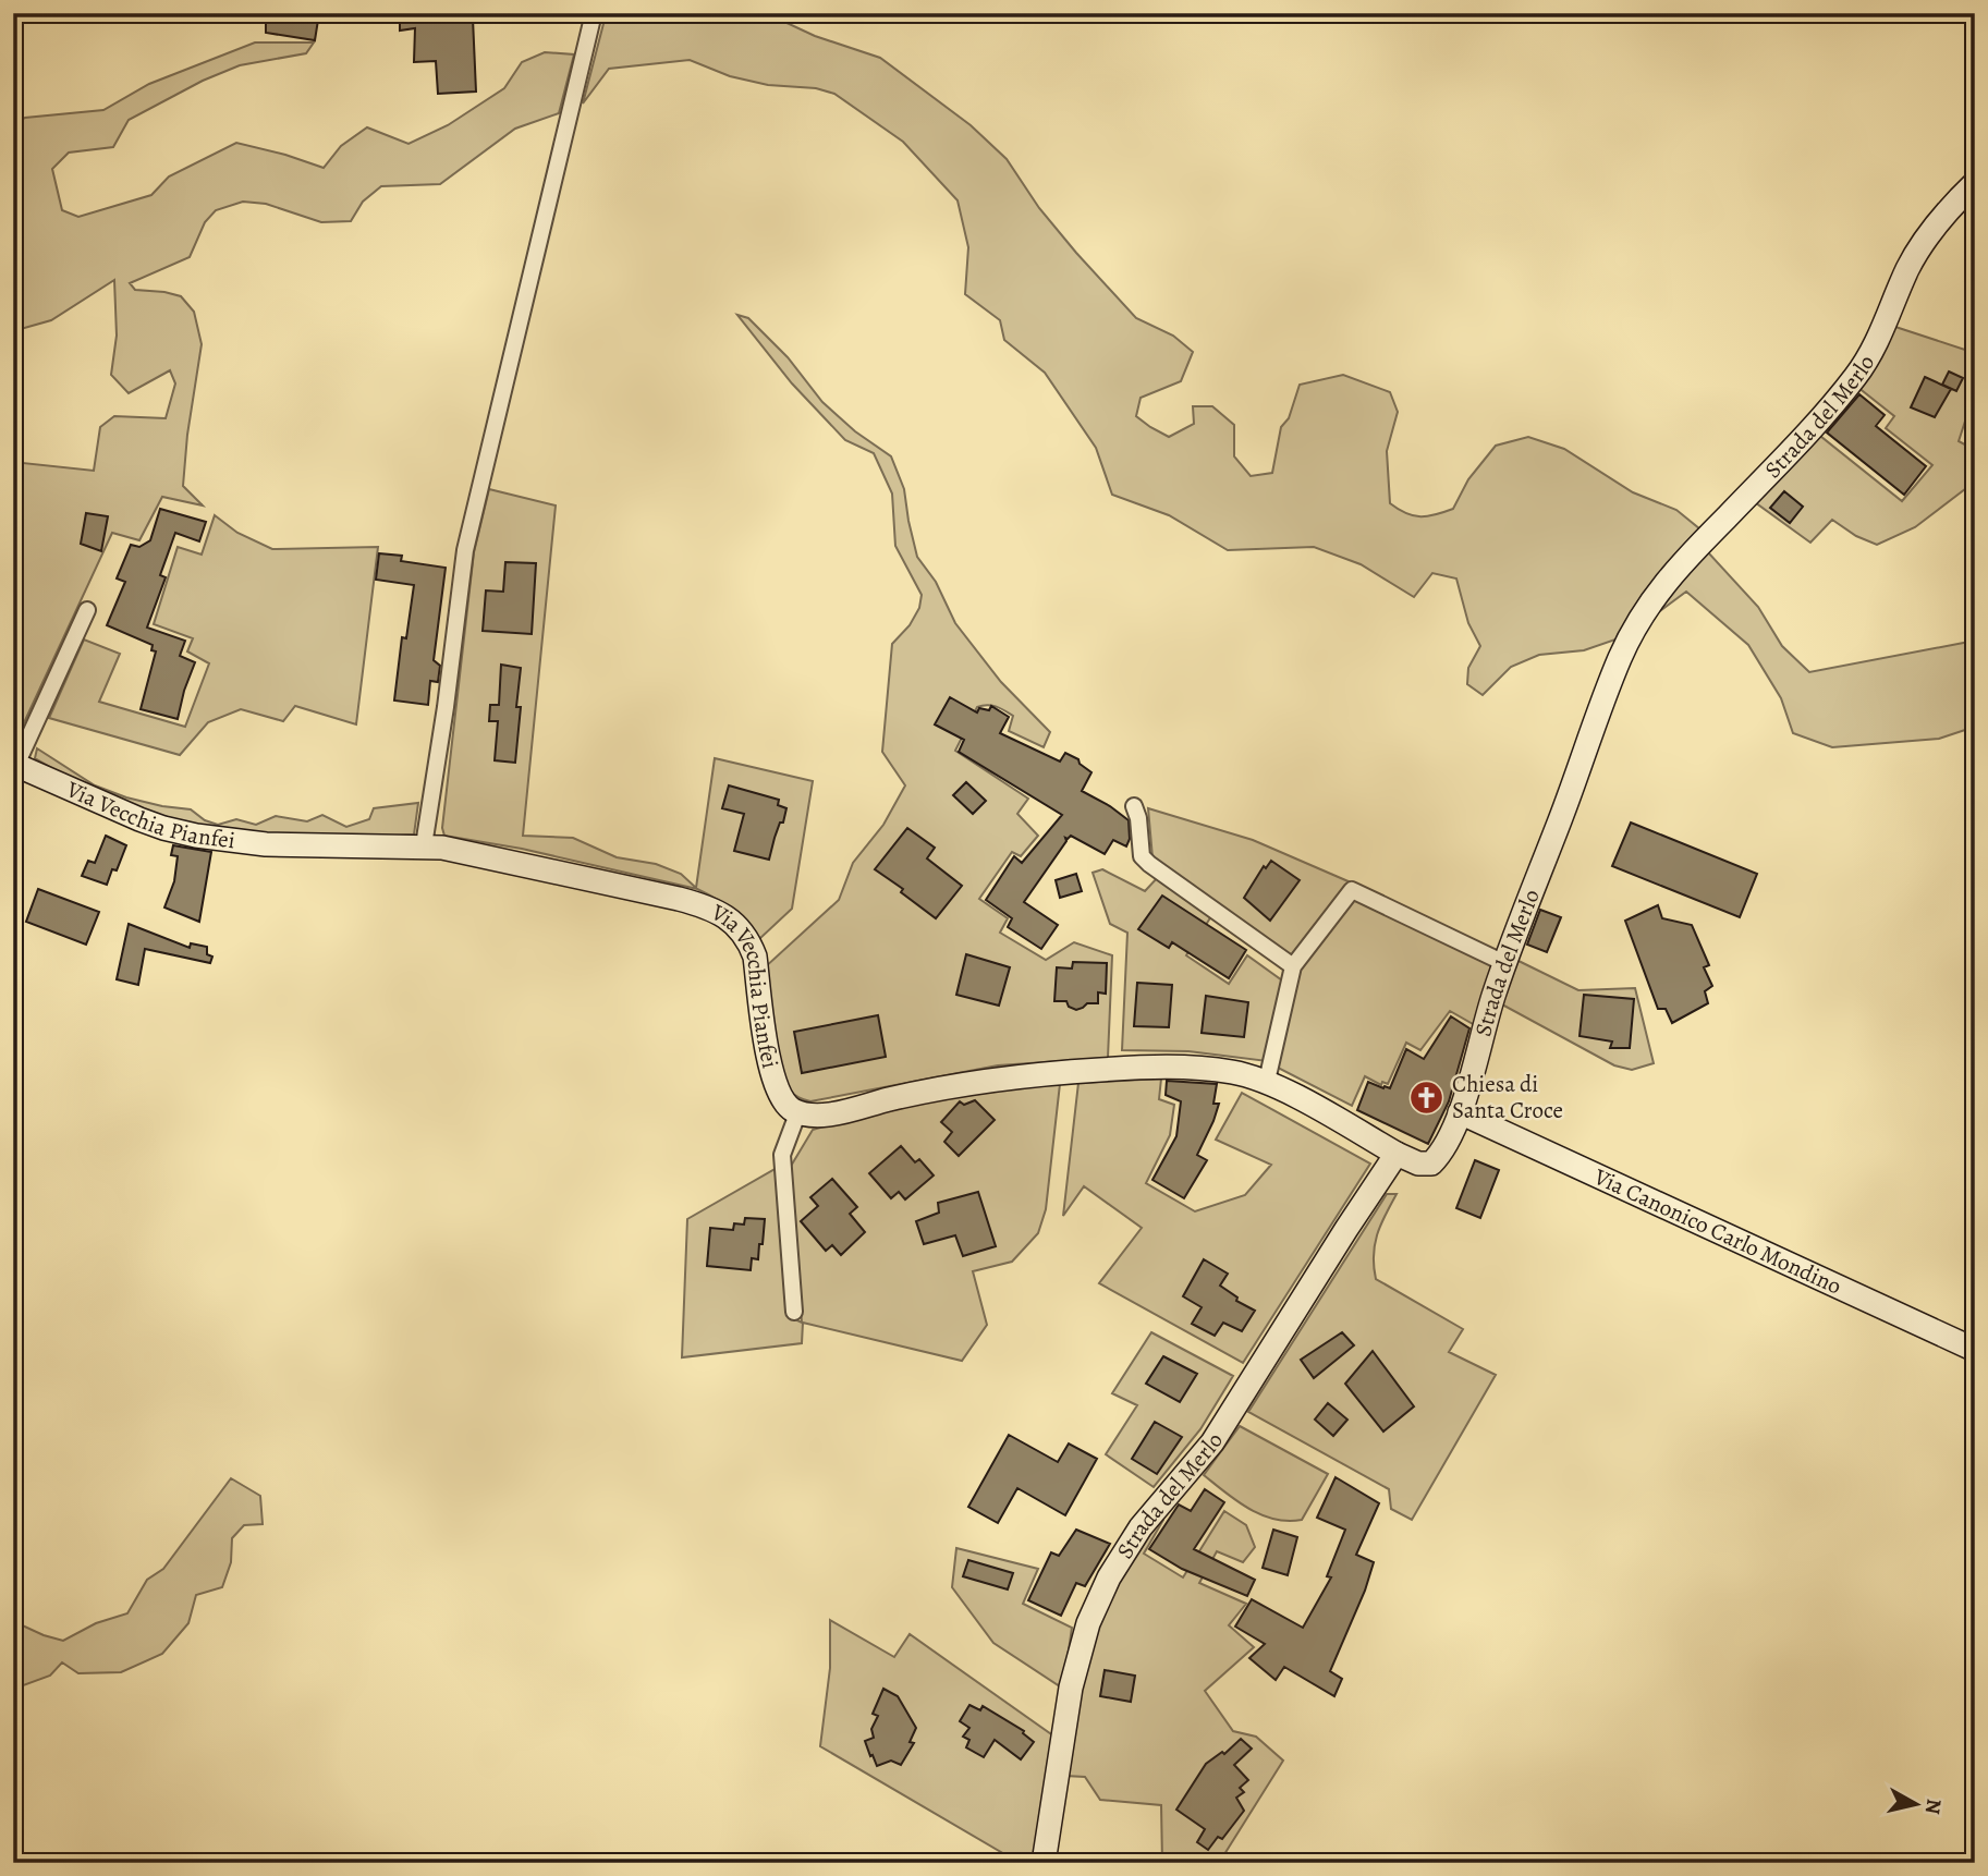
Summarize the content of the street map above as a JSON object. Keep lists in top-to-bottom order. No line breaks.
{"streets":{"street":["Strada del Merlo","Via Vecchia Pianfei","Via Canonico Carlo Mondino"]},"crossings":[["Strada del Merlo","Via Canonico Carlo Mondino"]],"places":{"church":["Chiesa di Santa Croce"]},"north":"right"}
